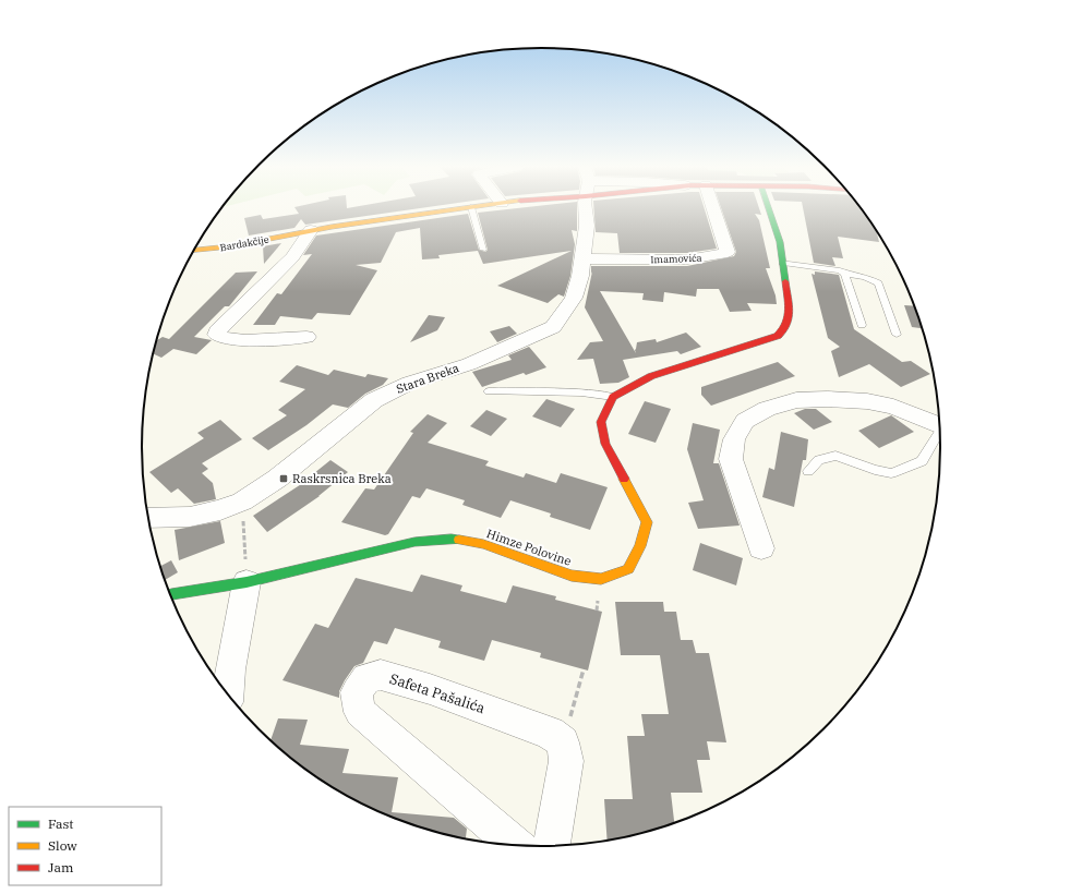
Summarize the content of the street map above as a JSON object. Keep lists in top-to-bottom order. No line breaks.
{"streets":{"street":["Bardakčije","Imamovića","Stara Breka","Himze Polovine","Safeta Pašalića"]},"crossings":[["Imamovića","Stara Breka"]],"places":{"transit":["Raskrsnica Breka"]},"legend":["Fast","Slow","Jam"]}
